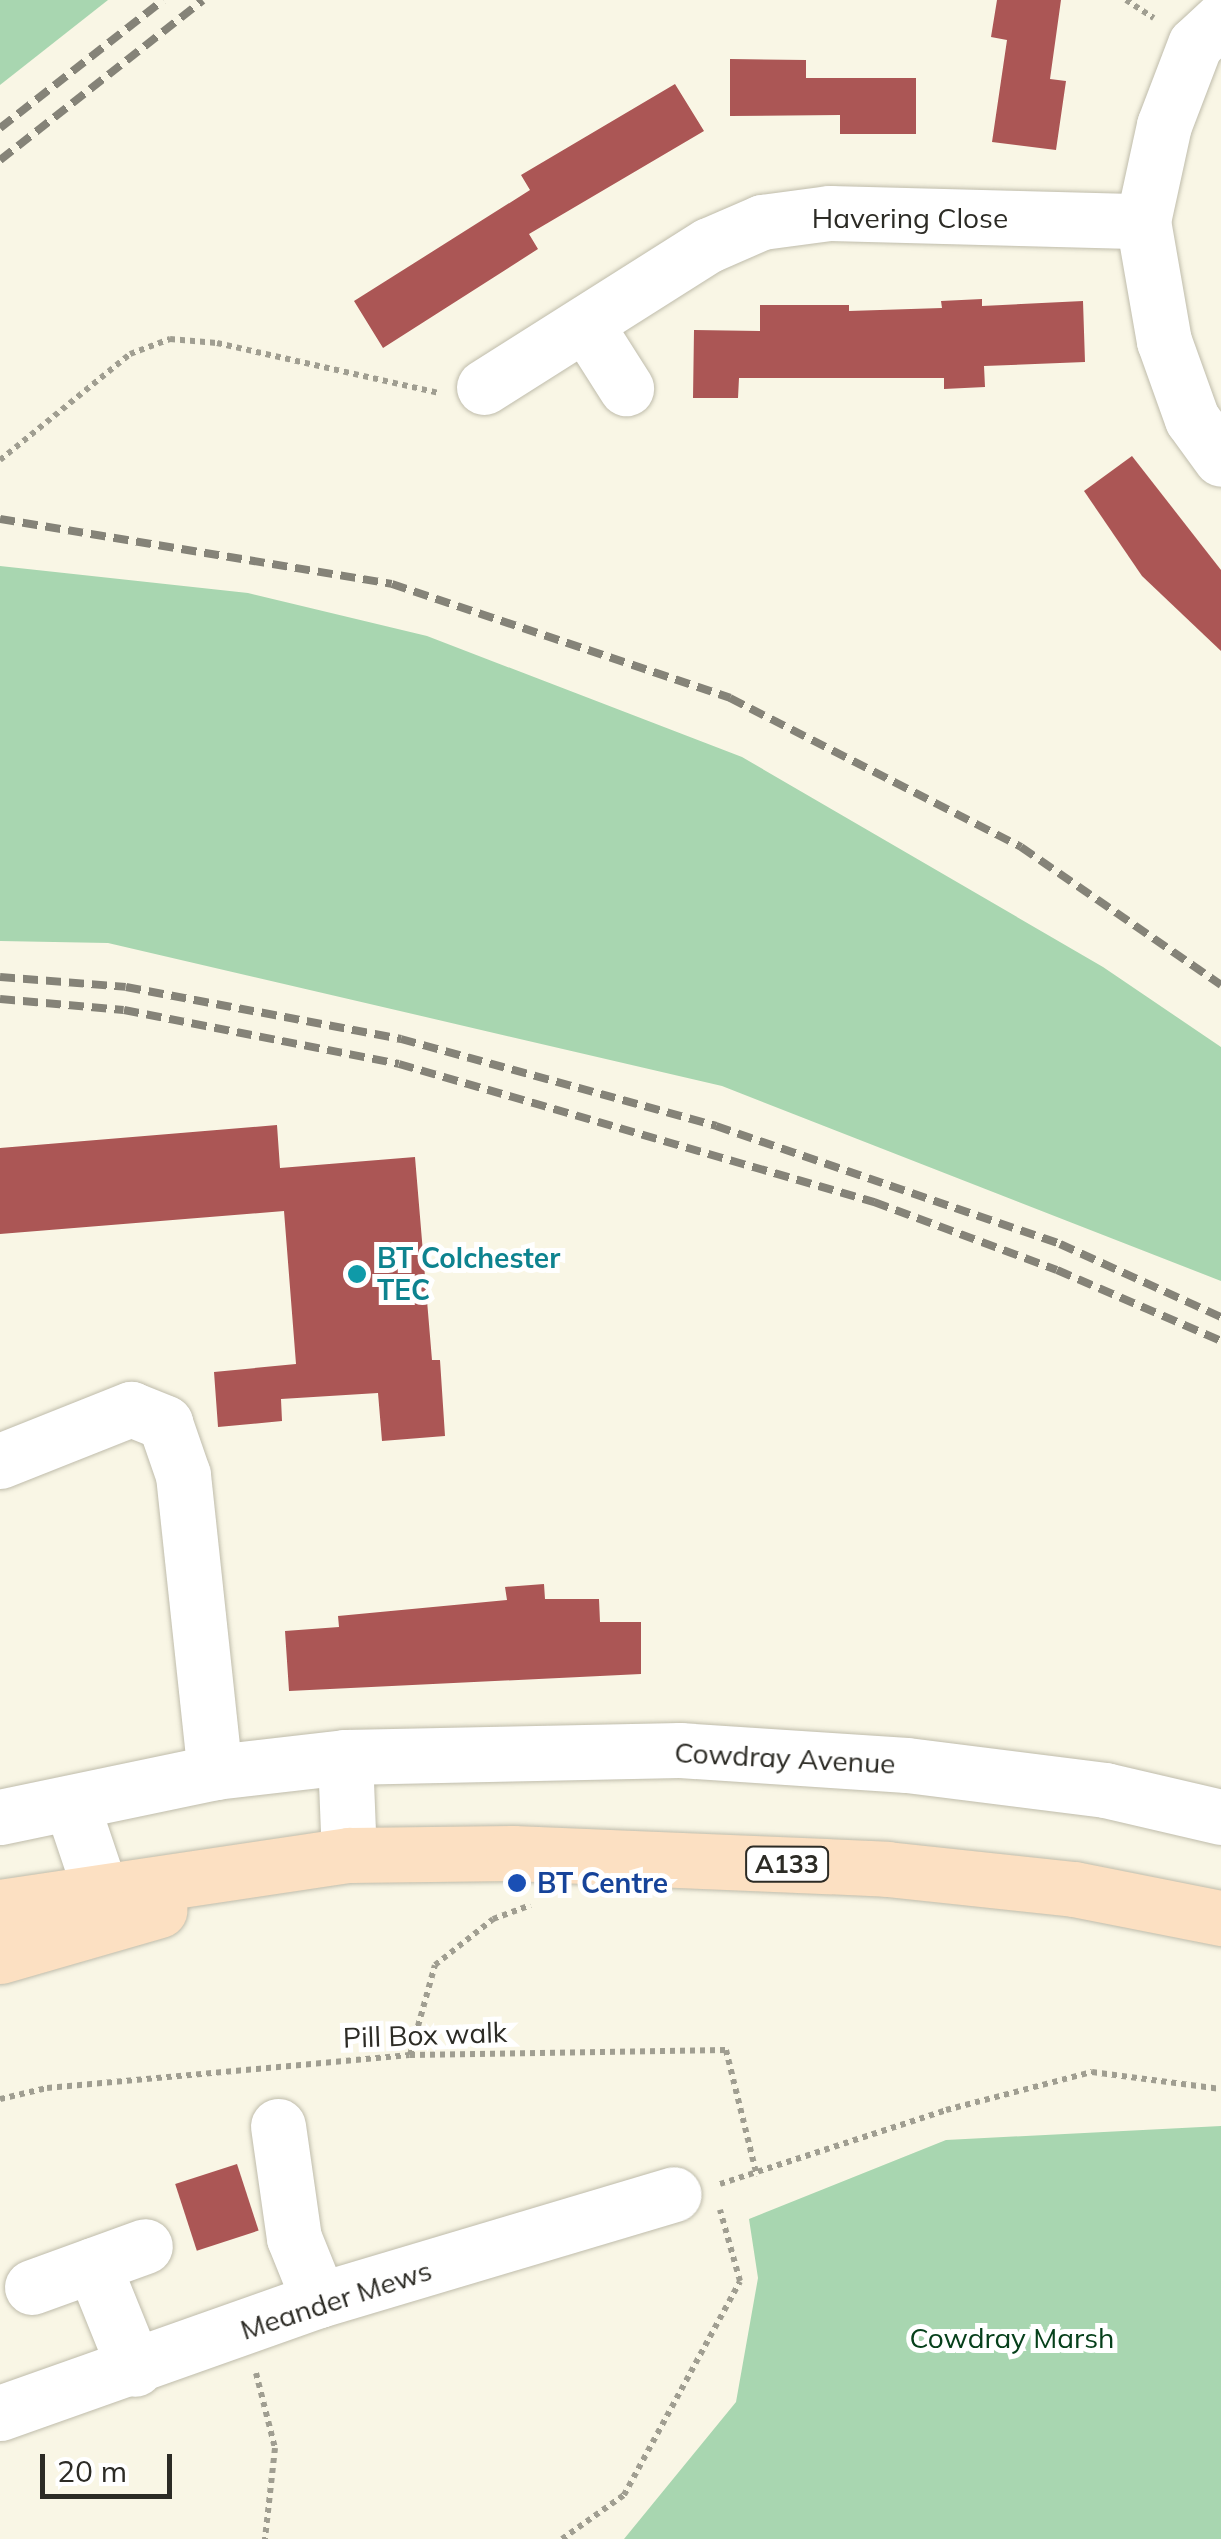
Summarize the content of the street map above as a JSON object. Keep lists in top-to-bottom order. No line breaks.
{"streets":{"main road":["A133"],"street":["Havering Close","Cowdray Avenue","Meander Mews"],"path":["Pill Box walk"]},"parks":["Cowdray Marsh"],"places":["BT Colchester TEC","BT Centre"],"scale_bar":"20 m"}
